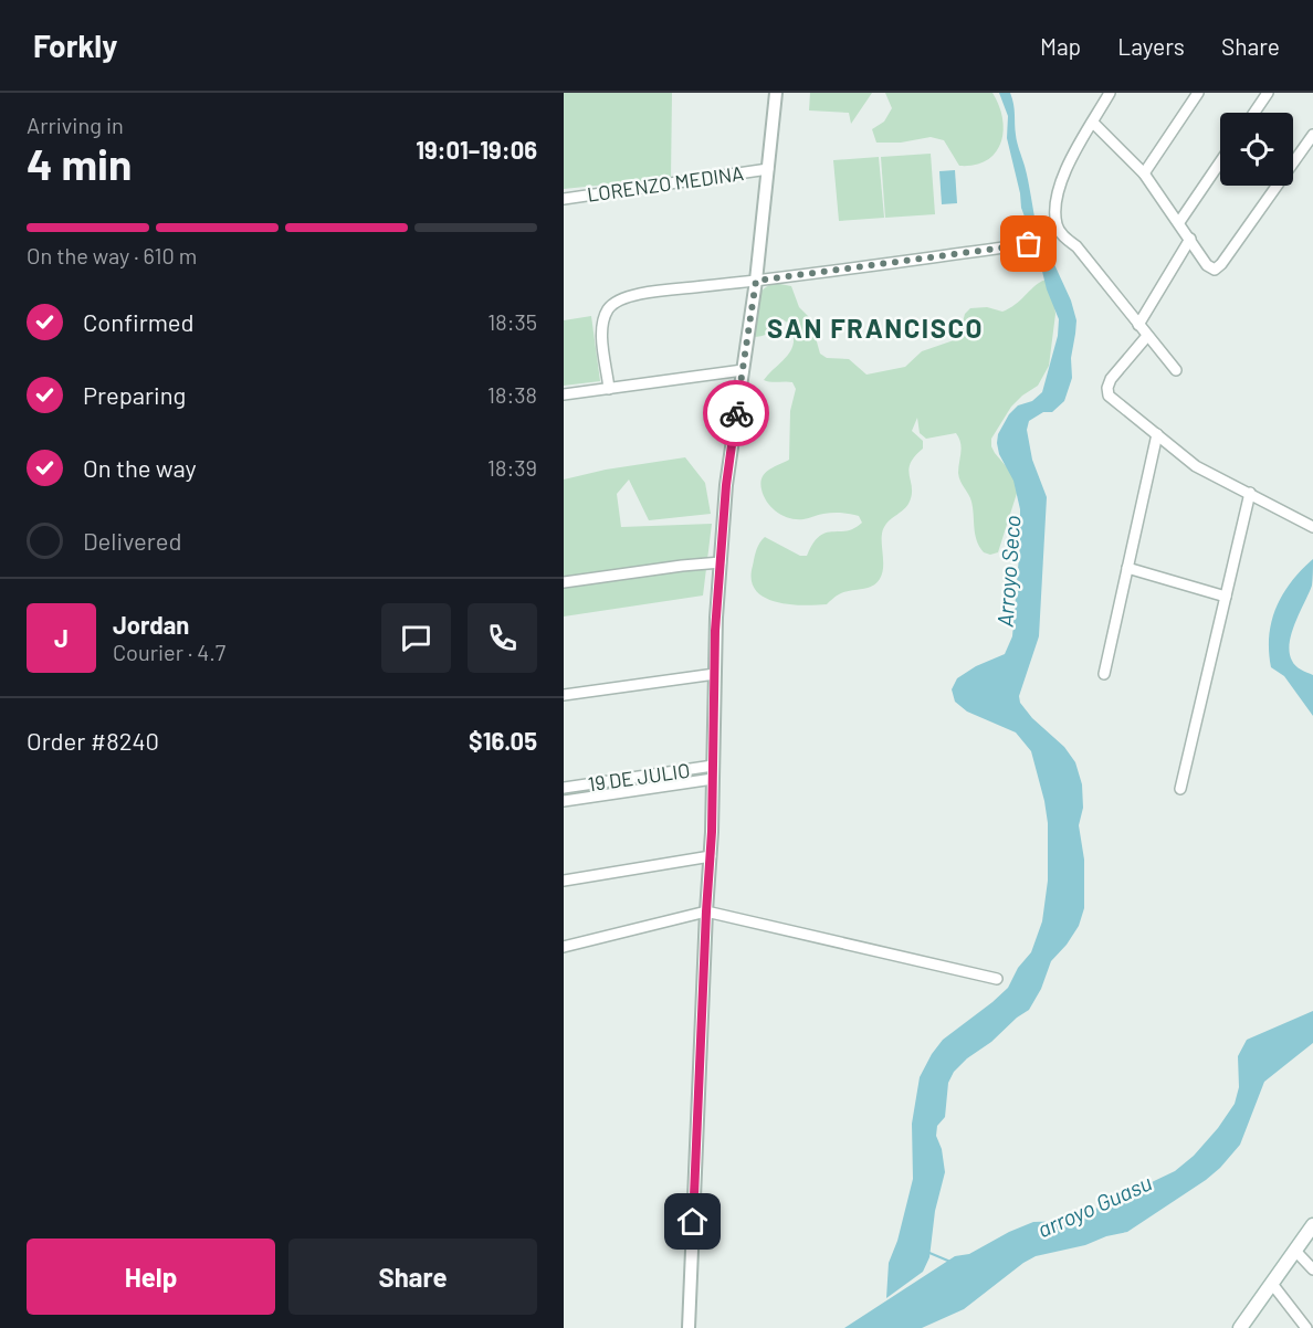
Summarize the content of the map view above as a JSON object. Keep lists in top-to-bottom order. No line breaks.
{"streets":{"street":["LORENZO MEDINA","19 DE JULIO"]},"districts":["SAN FRANCISCO"],"water":["Arroyo Seco","arroyo Guasu"],"page":{"header":"Forkly","nav":["Map","Layers","Share"],"heading":["4 min","Arriving in","19:01–19:06"],"panel":["Jordan","Courier · 4.7","Order #8240","$16.05"],"bar":"On the way · 610 m","list":[["Confirmed","18:35"],["Preparing","18:38"],["On the way","18:39"],"Delivered"],"round":"J","buttons":["Help","Share"]}}
